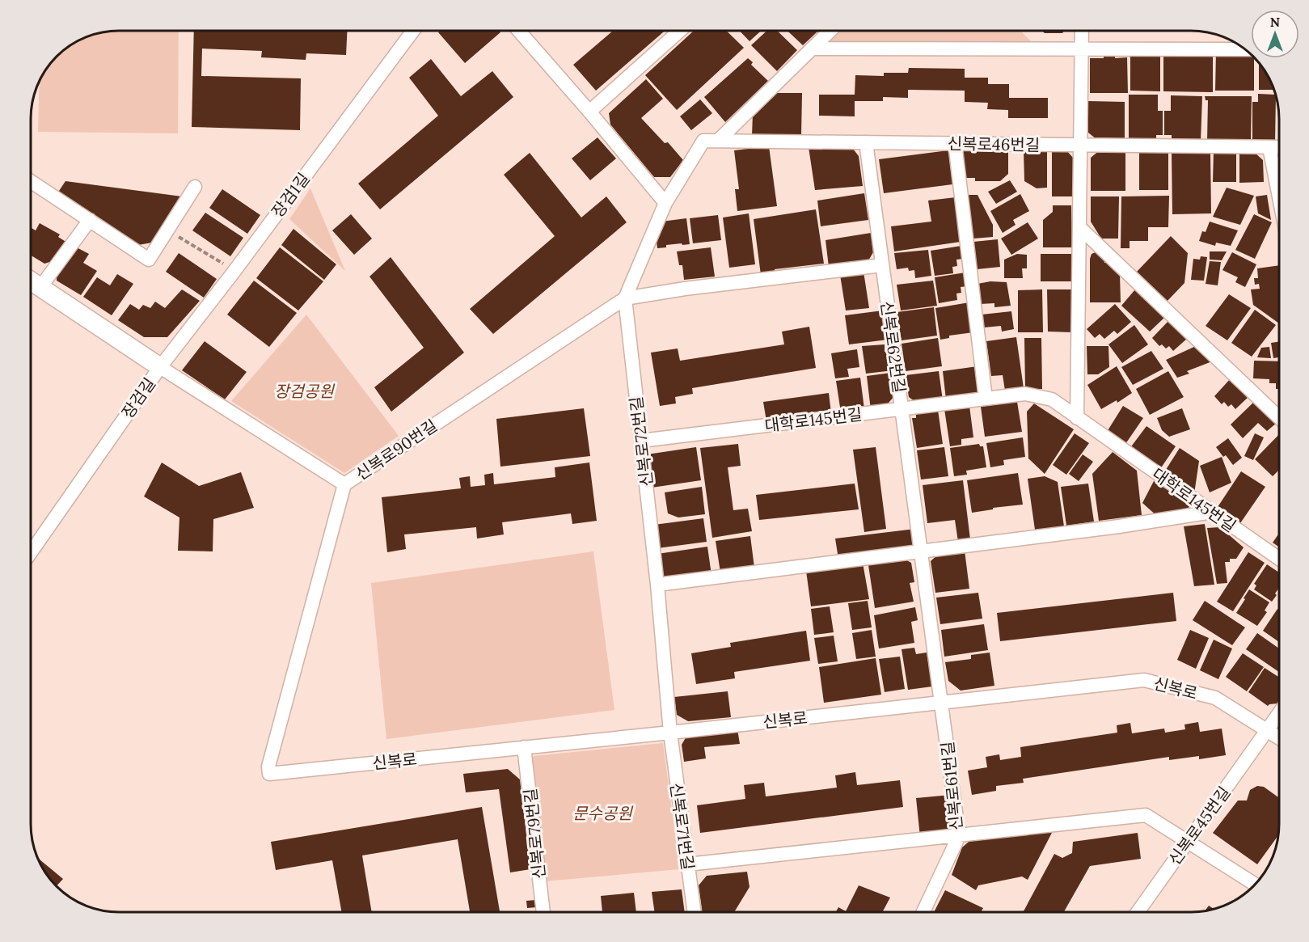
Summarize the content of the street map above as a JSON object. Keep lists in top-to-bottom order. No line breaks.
{"streets":{"main road":["장검길"],"street":["신복로46번길","장검1길","신복로62번길","대학로145번길","신복로72번길","신복로90번길","신복로","신복로61번길","신복로45번길","신복로71번길","신복로79번길"]},"crossings":[["신복로46번길","신복로62번길"],["신복로46번길","신복로72번길"],["장검1길","장검길"],["신복로62번길","대학로145번길"],["신복로62번길","신복로"],["신복로62번길","신복로61번길"],["대학로145번길","신복로72번길"],["신복로72번길","신복로90번길"],["신복로72번길","신복로"],["신복로72번길","신복로71번길"],["신복로90번길","신복로"],["신복로","신복로61번길"],["신복로","신복로45번길"],["신복로","신복로71번길"],["신복로","신복로79번길"]],"parks":["장검공원","문수공원"],"north":"top"}
